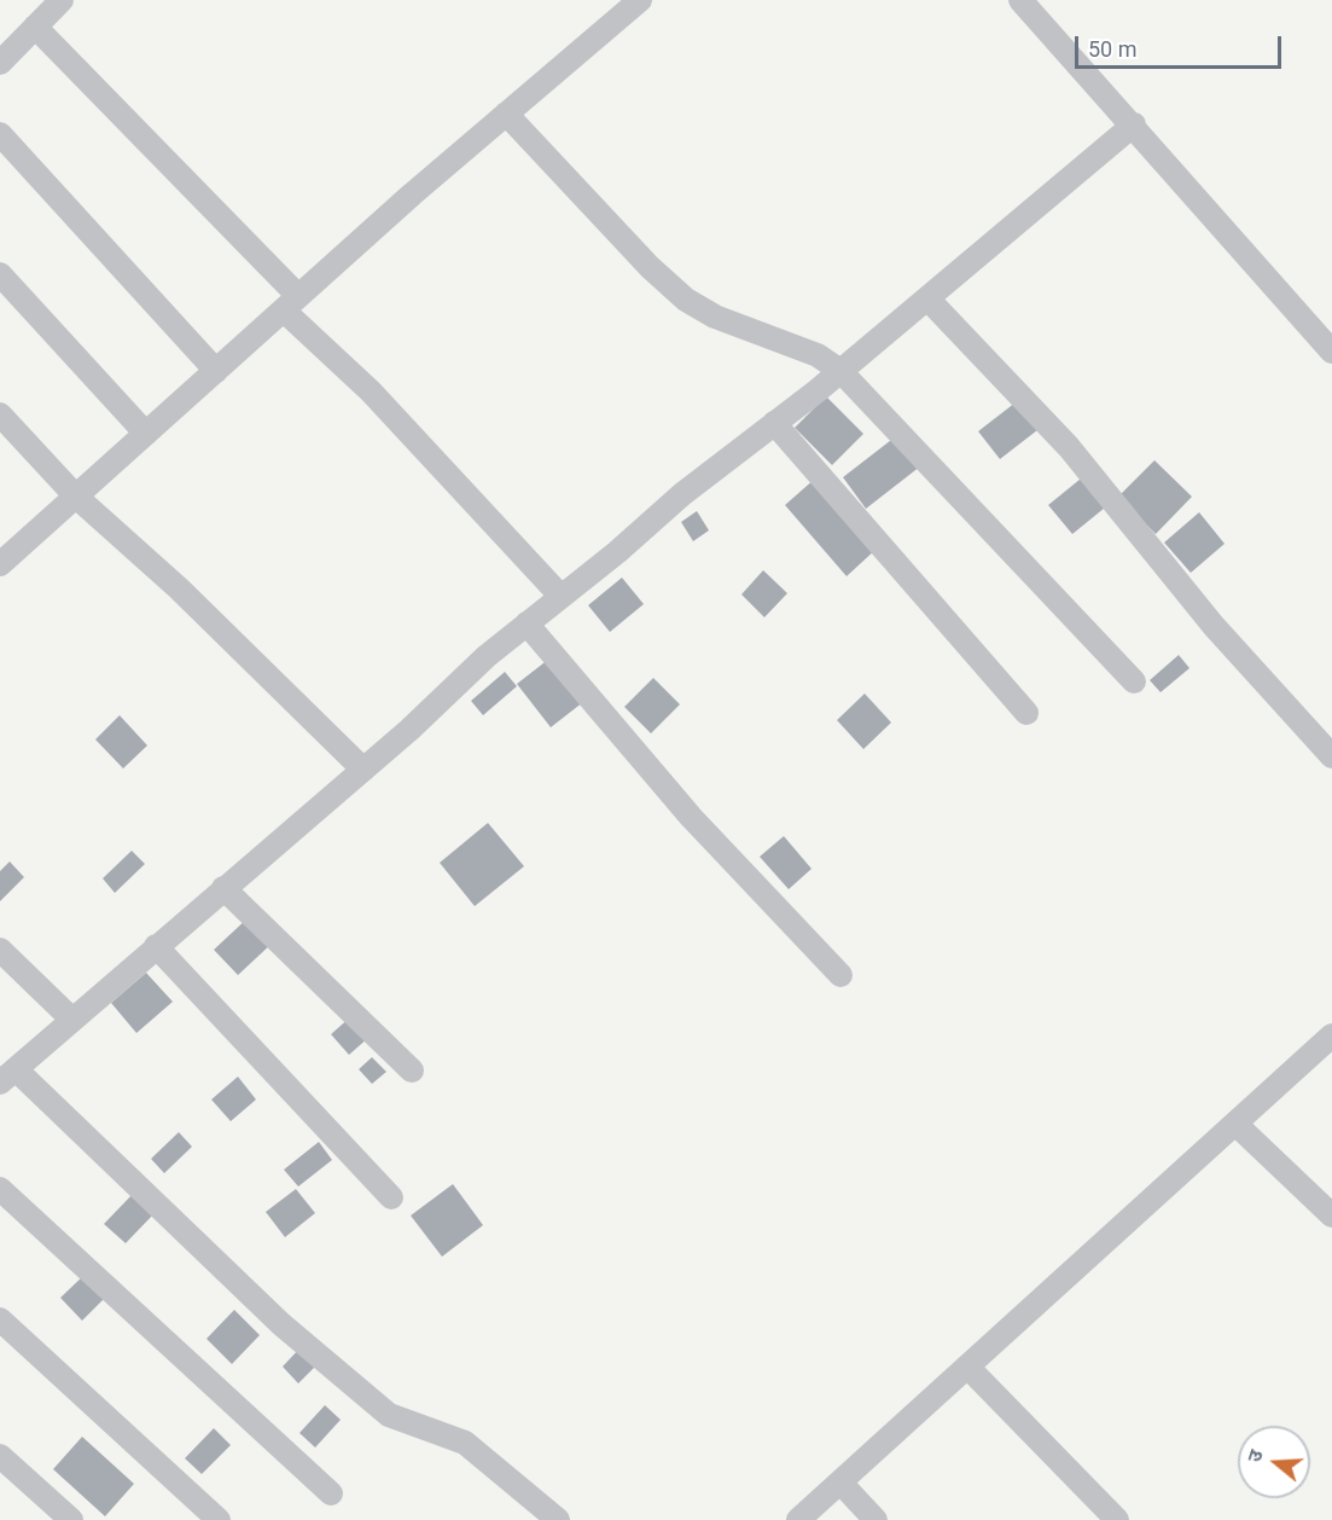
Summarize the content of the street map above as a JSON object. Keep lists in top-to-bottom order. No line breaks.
{"scale_bar":"50 m","north":"left"}
